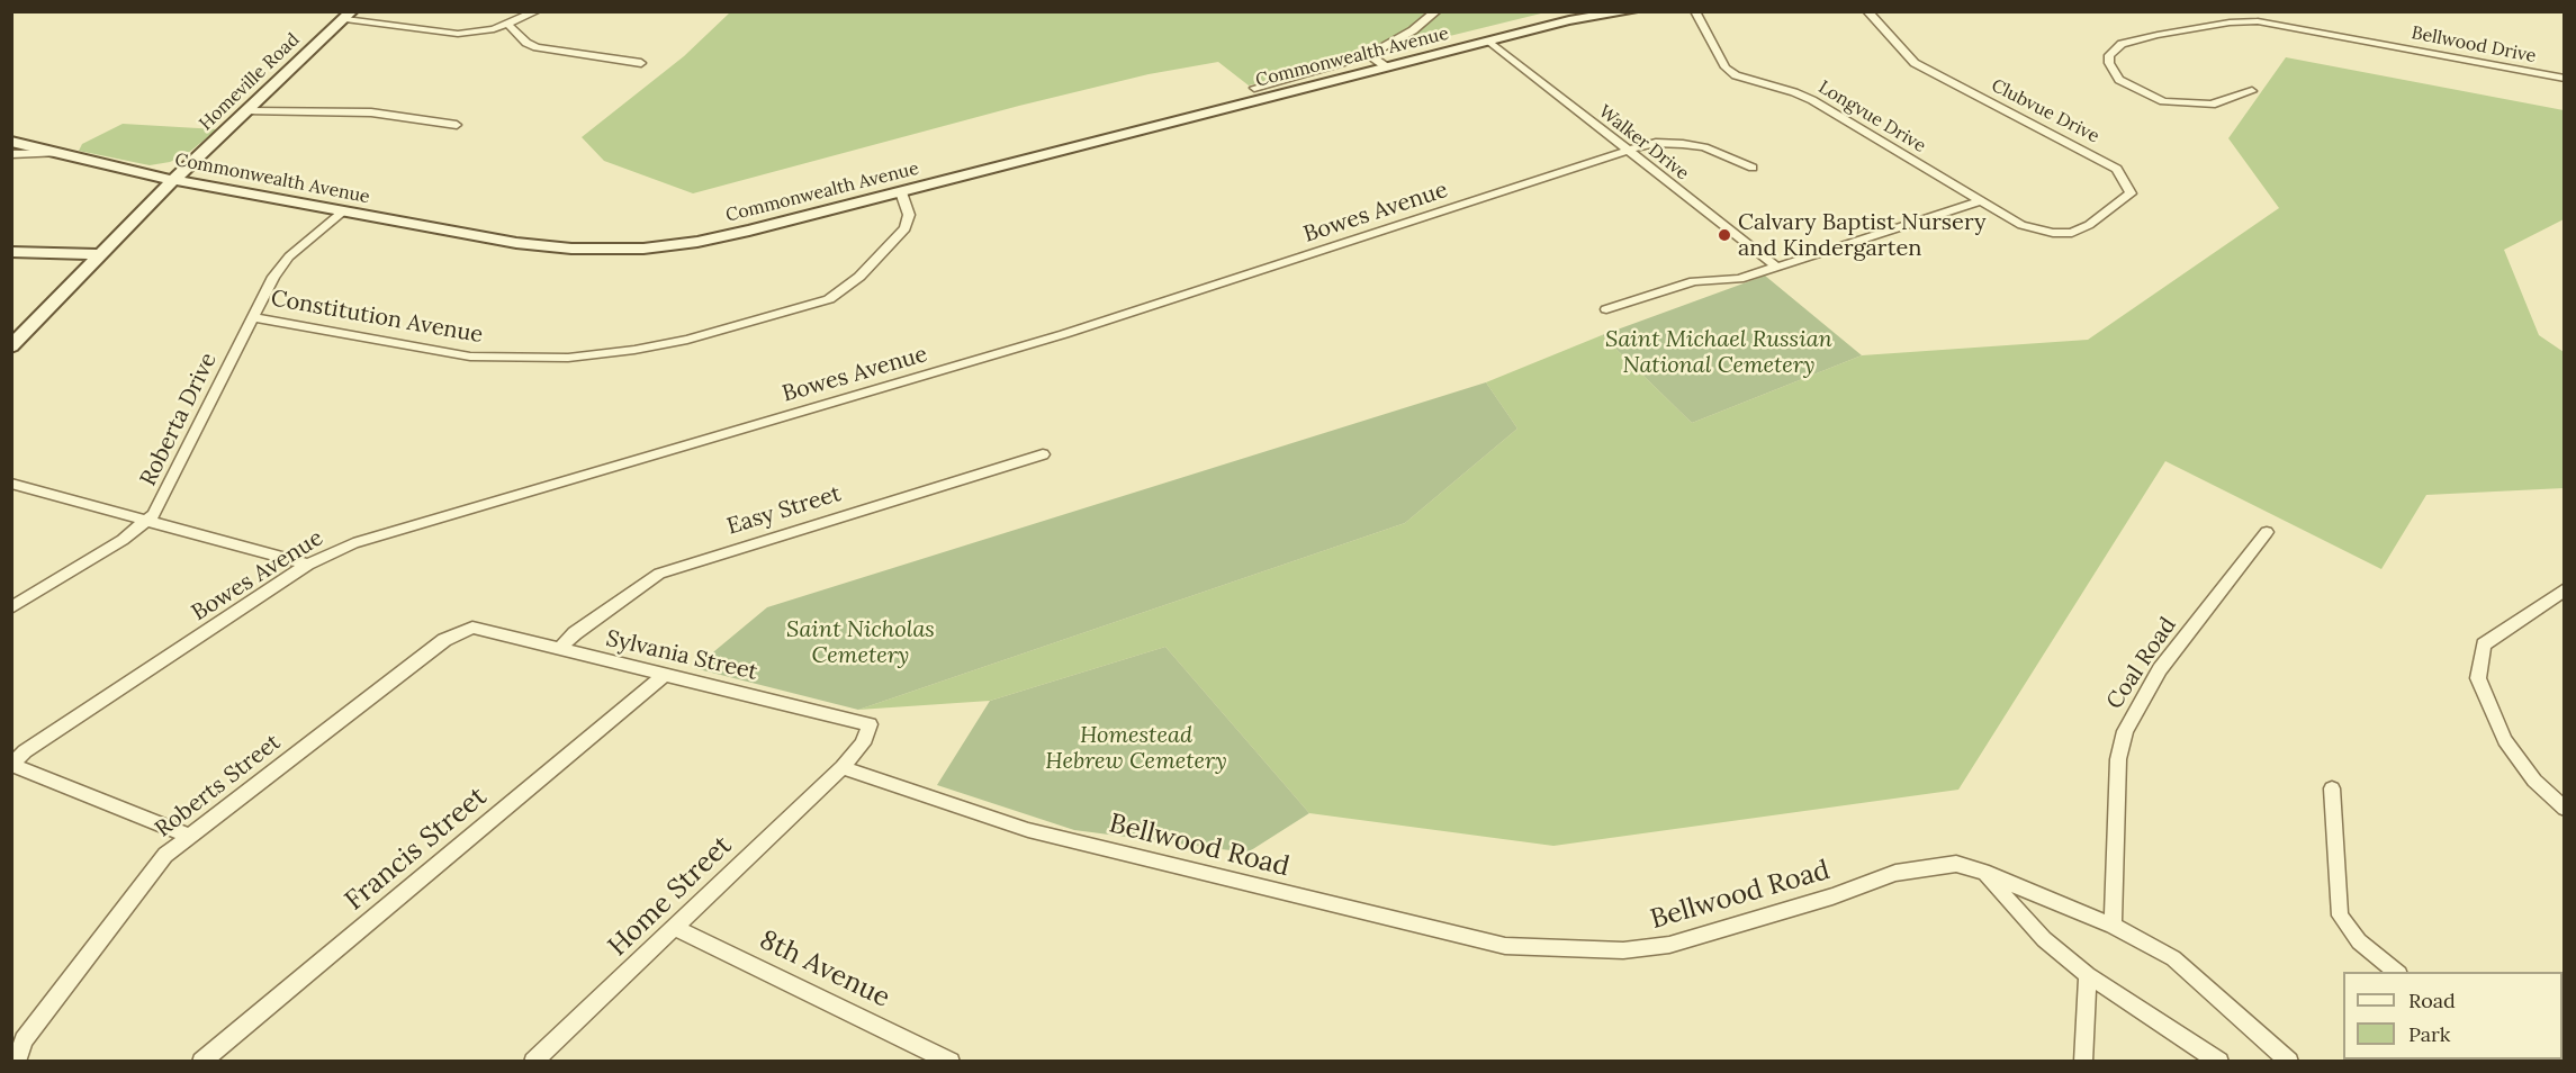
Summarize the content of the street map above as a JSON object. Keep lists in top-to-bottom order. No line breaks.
{"streets":{"street":["Bellwood Drive","Commonwealth Avenue","Homeville Road","Clubvue Drive","Longvue Drive","Walker Drive","Bowes Avenue","Constitution Avenue","Roberta Drive","Easy Street","Sylvania Street","Coal Road","Roberts Street","Bellwood Road","Francis Street","Home Street","8th Avenue"]},"crossings":[["Commonwealth Avenue","Homeville Road"],["Commonwealth Avenue","Walker Drive"],["Commonwealth Avenue","Constitution Avenue"],["Commonwealth Avenue","Roberta Drive"],["Clubvue Drive","Longvue Drive"],["Walker Drive","Bowes Avenue"],["Constitution Avenue","Roberta Drive"],["Easy Street","Sylvania Street"],["Sylvania Street","Roberts Street"],["Sylvania Street","Bellwood Road"],["Sylvania Street","Francis Street"],["Sylvania Street","Home Street"],["Coal Road","Bellwood Road"],["Bellwood Road","Home Street"],["Home Street","8th Avenue"]],"parks":["Saint Michael Russian National Cemetery","Saint Nicholas Cemetery","Homestead Hebrew Cemetery"],"places":["Calvary Baptist Nursery and Kindergarten"],"legend":["Road","Park"]}
